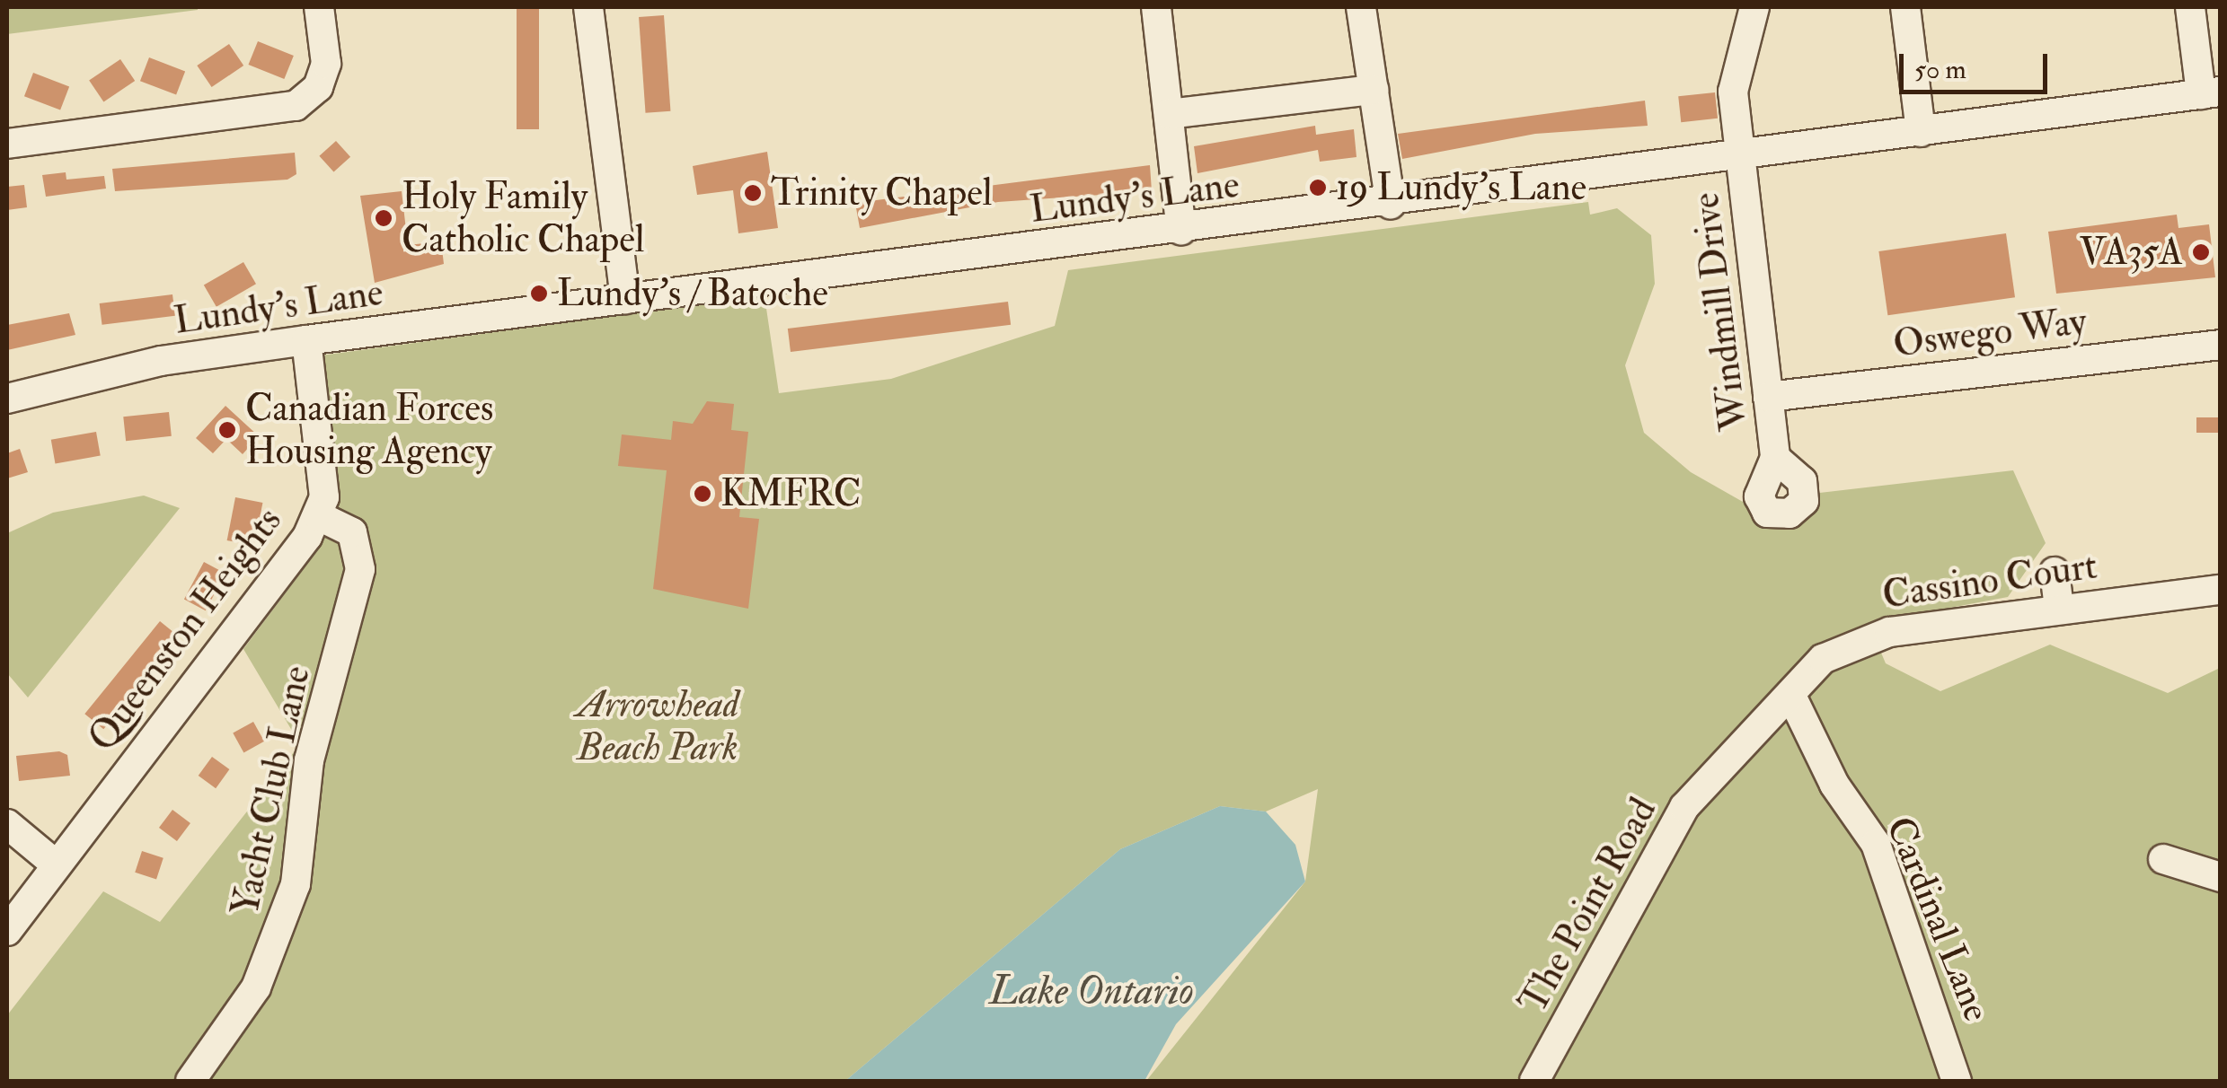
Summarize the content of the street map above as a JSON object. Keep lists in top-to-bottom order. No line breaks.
{"streets":{"street":["Lundy's Lane","Windmill Drive","Oswego Way","Cassino Court","Queenston Heights","Yacht Club Lane","The Point Road","Cardinal Lane"]},"crossings":[["Lundy's Lane","Windmill Drive"],["Lundy's Lane","Queenston Heights"],["Windmill Drive","Oswego Way"],["Cassino Court","The Point Road"],["Cassino Court","Cardinal Lane"],["Queenston Heights","Yacht Club Lane"],["The Point Road","Cardinal Lane"]],"water":["Lake Ontario"],"parks":["Arrowhead Beach Park"],"places":["19 Lundy's Lane","Trinity Chapel","Holy Family Catholic Chapel","VA35A","Lundy's / Batoche","Canadian Forces Housing Agency","KMFRC"],"scale_bar":"50 m"}
